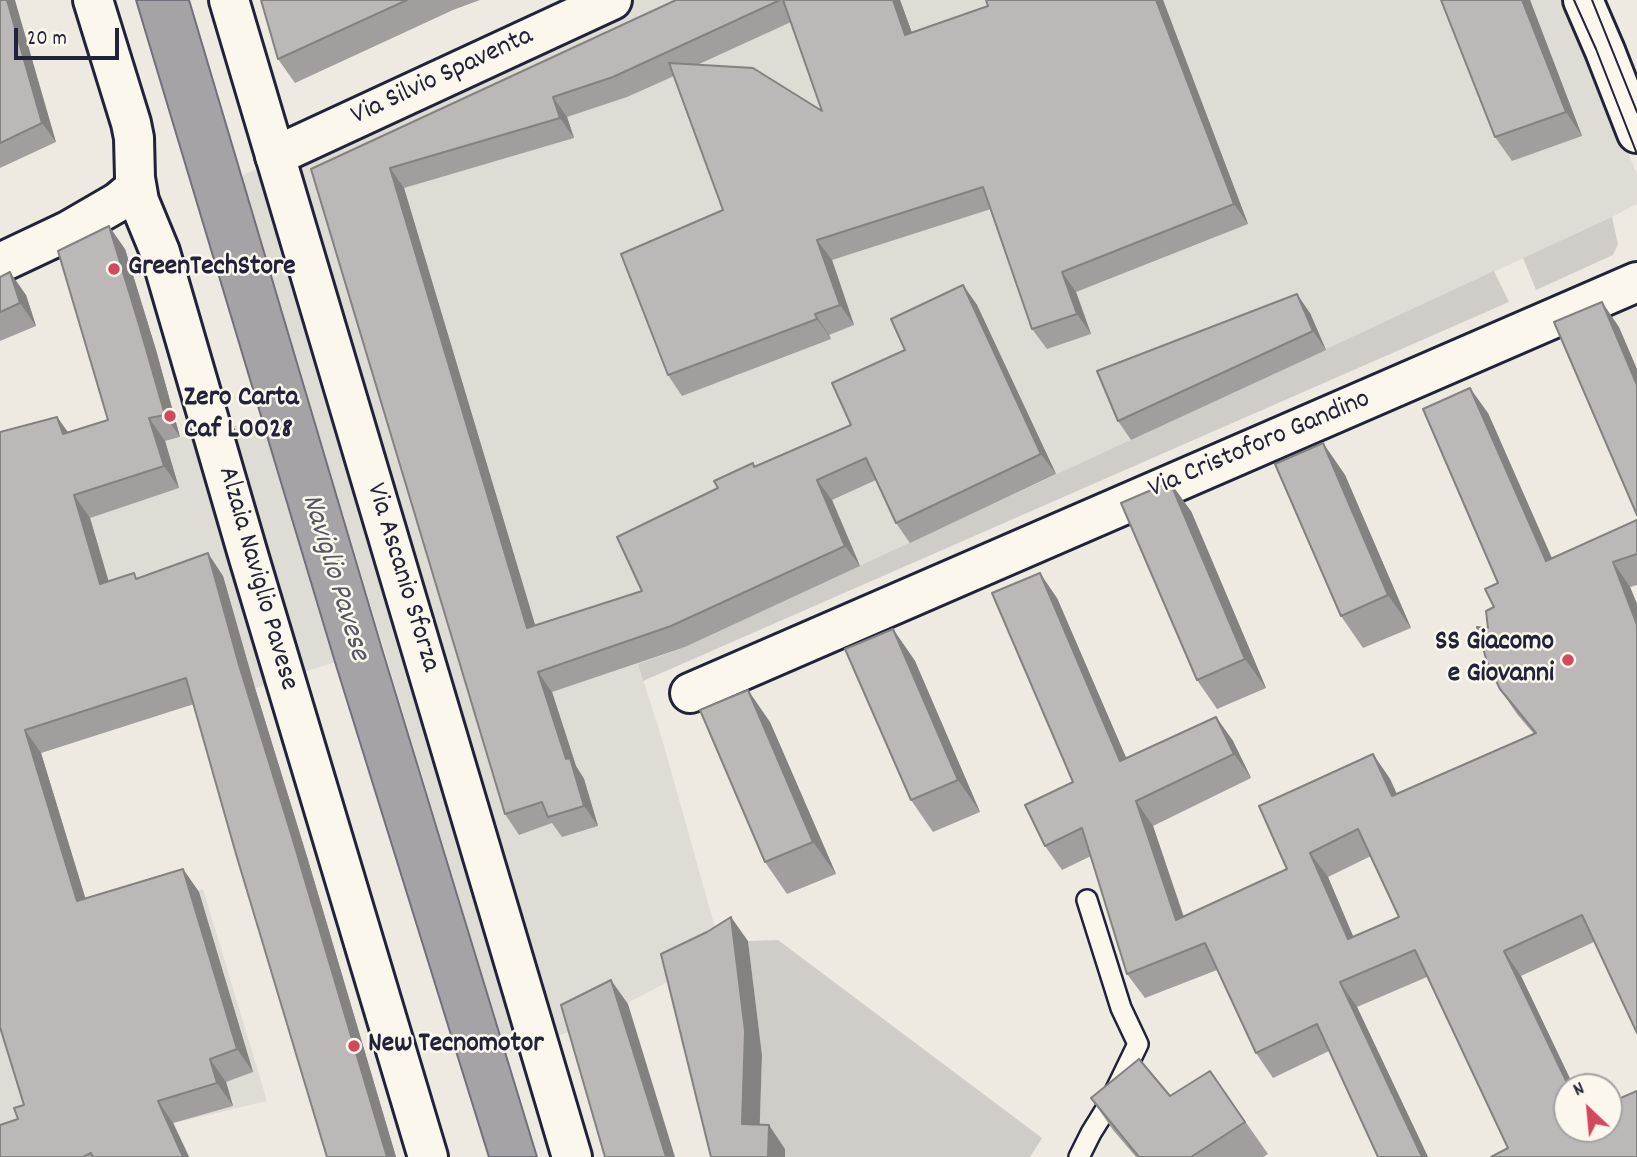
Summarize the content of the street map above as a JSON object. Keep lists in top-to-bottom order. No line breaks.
{"streets":{"street":["Via Silvio Spaventa","Via Cristoforo Gandino","Via Ascanio Sforza","Alzaia Naviglio Pavese"]},"crossings":[["Via Silvio Spaventa","Via Ascanio Sforza"]],"water":["Naviglio Pavese"],"places":["GreenTechStore","Zero Carta Caf L0028","SS Giacomo e Giovanni","New Tecnomotor"],"scale_bar":"20 m","north":"top left"}
